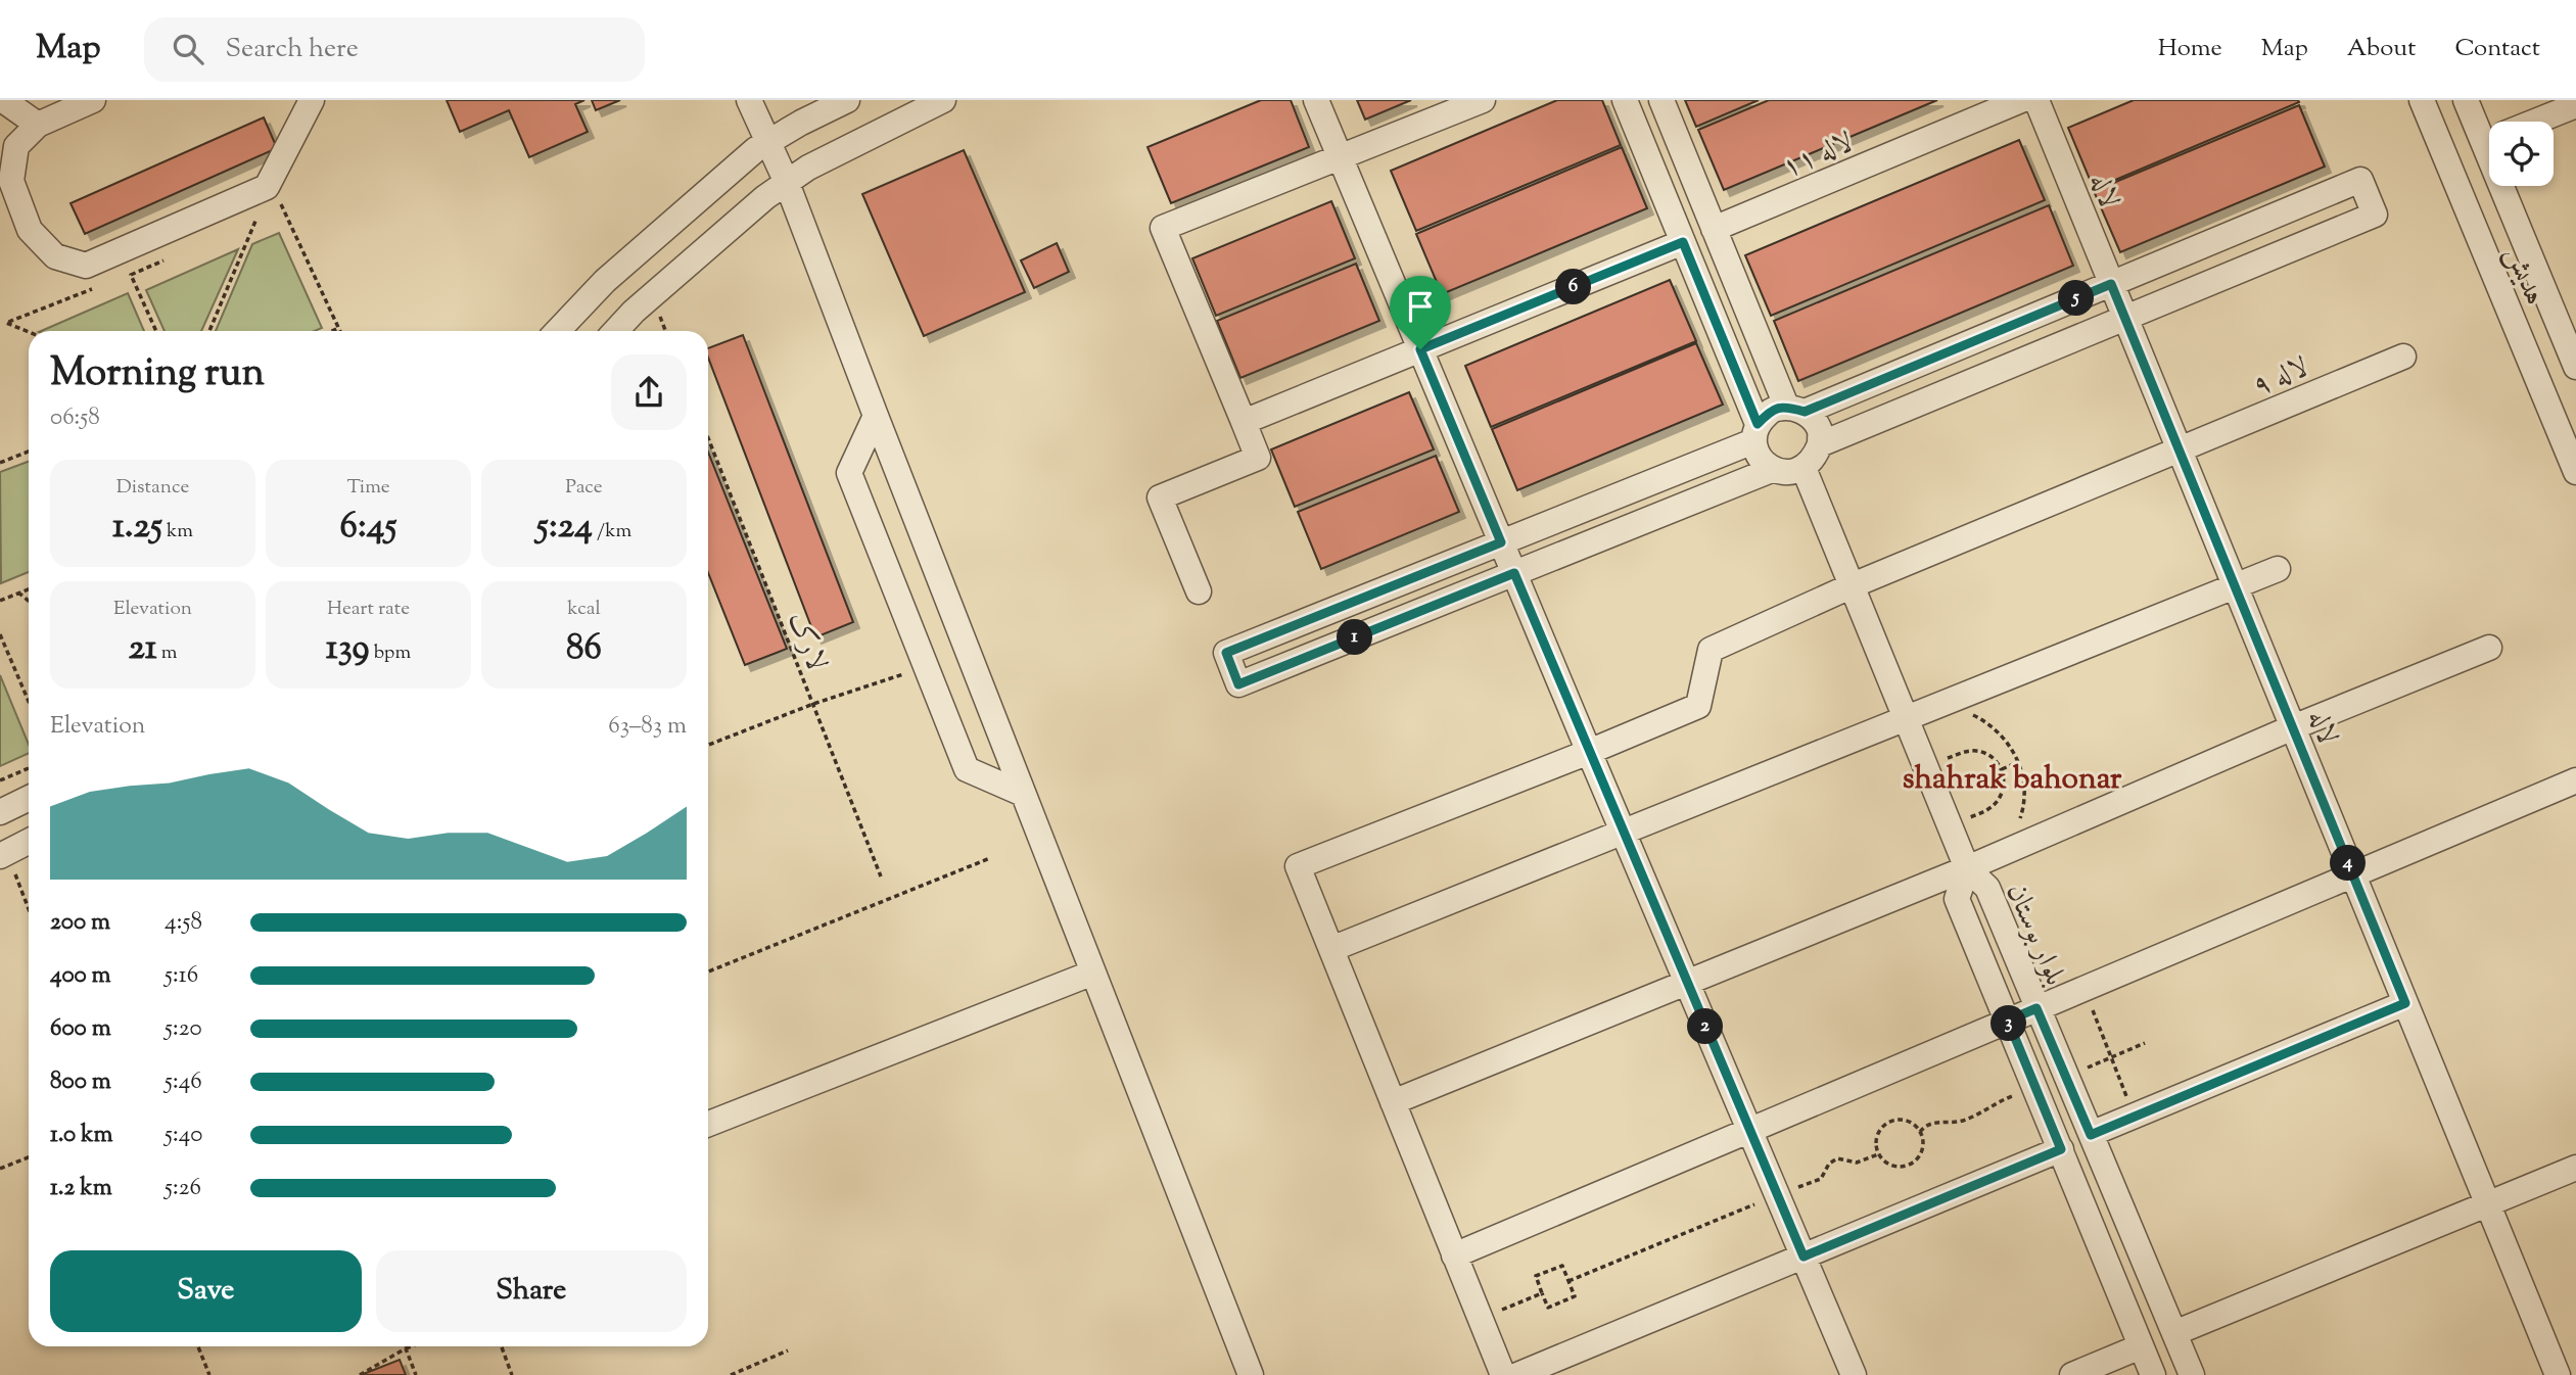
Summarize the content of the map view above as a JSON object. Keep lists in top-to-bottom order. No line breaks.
{"streets":{"street":["لاله ۱۱","لاله","هدیش","لاله ۹","بلوار بوستان"],"path":["لارک"]},"crossings":[["لاله","لاله ۹"]],"districts":["shahrak bahonar"],"page":{"header":"Map","search":"Search here","nav":["Home","Map","About","Contact"],"pins":["6","5","1","4","3","2"],"heading":["Morning run","06:58"],"stats":[["Distance","1.25 km"],["Time","6:45"],["Pace","5:24 /km"],["Elevation","21 m"],["Heart rate","139 bpm"],["kcal","86"]],"chart":["Elevation","63–83 m"],"list":[{"name":"200 m","note":"4:58"},{"name":"400 m","note":"5:16"},{"name":"600 m","note":"5:20"},{"name":"800 m","note":"5:46"},{"name":"1.0 km","note":"5:40"},{"name":"1.2 km","note":"5:26"}],"buttons":["Save","Share"]}}
